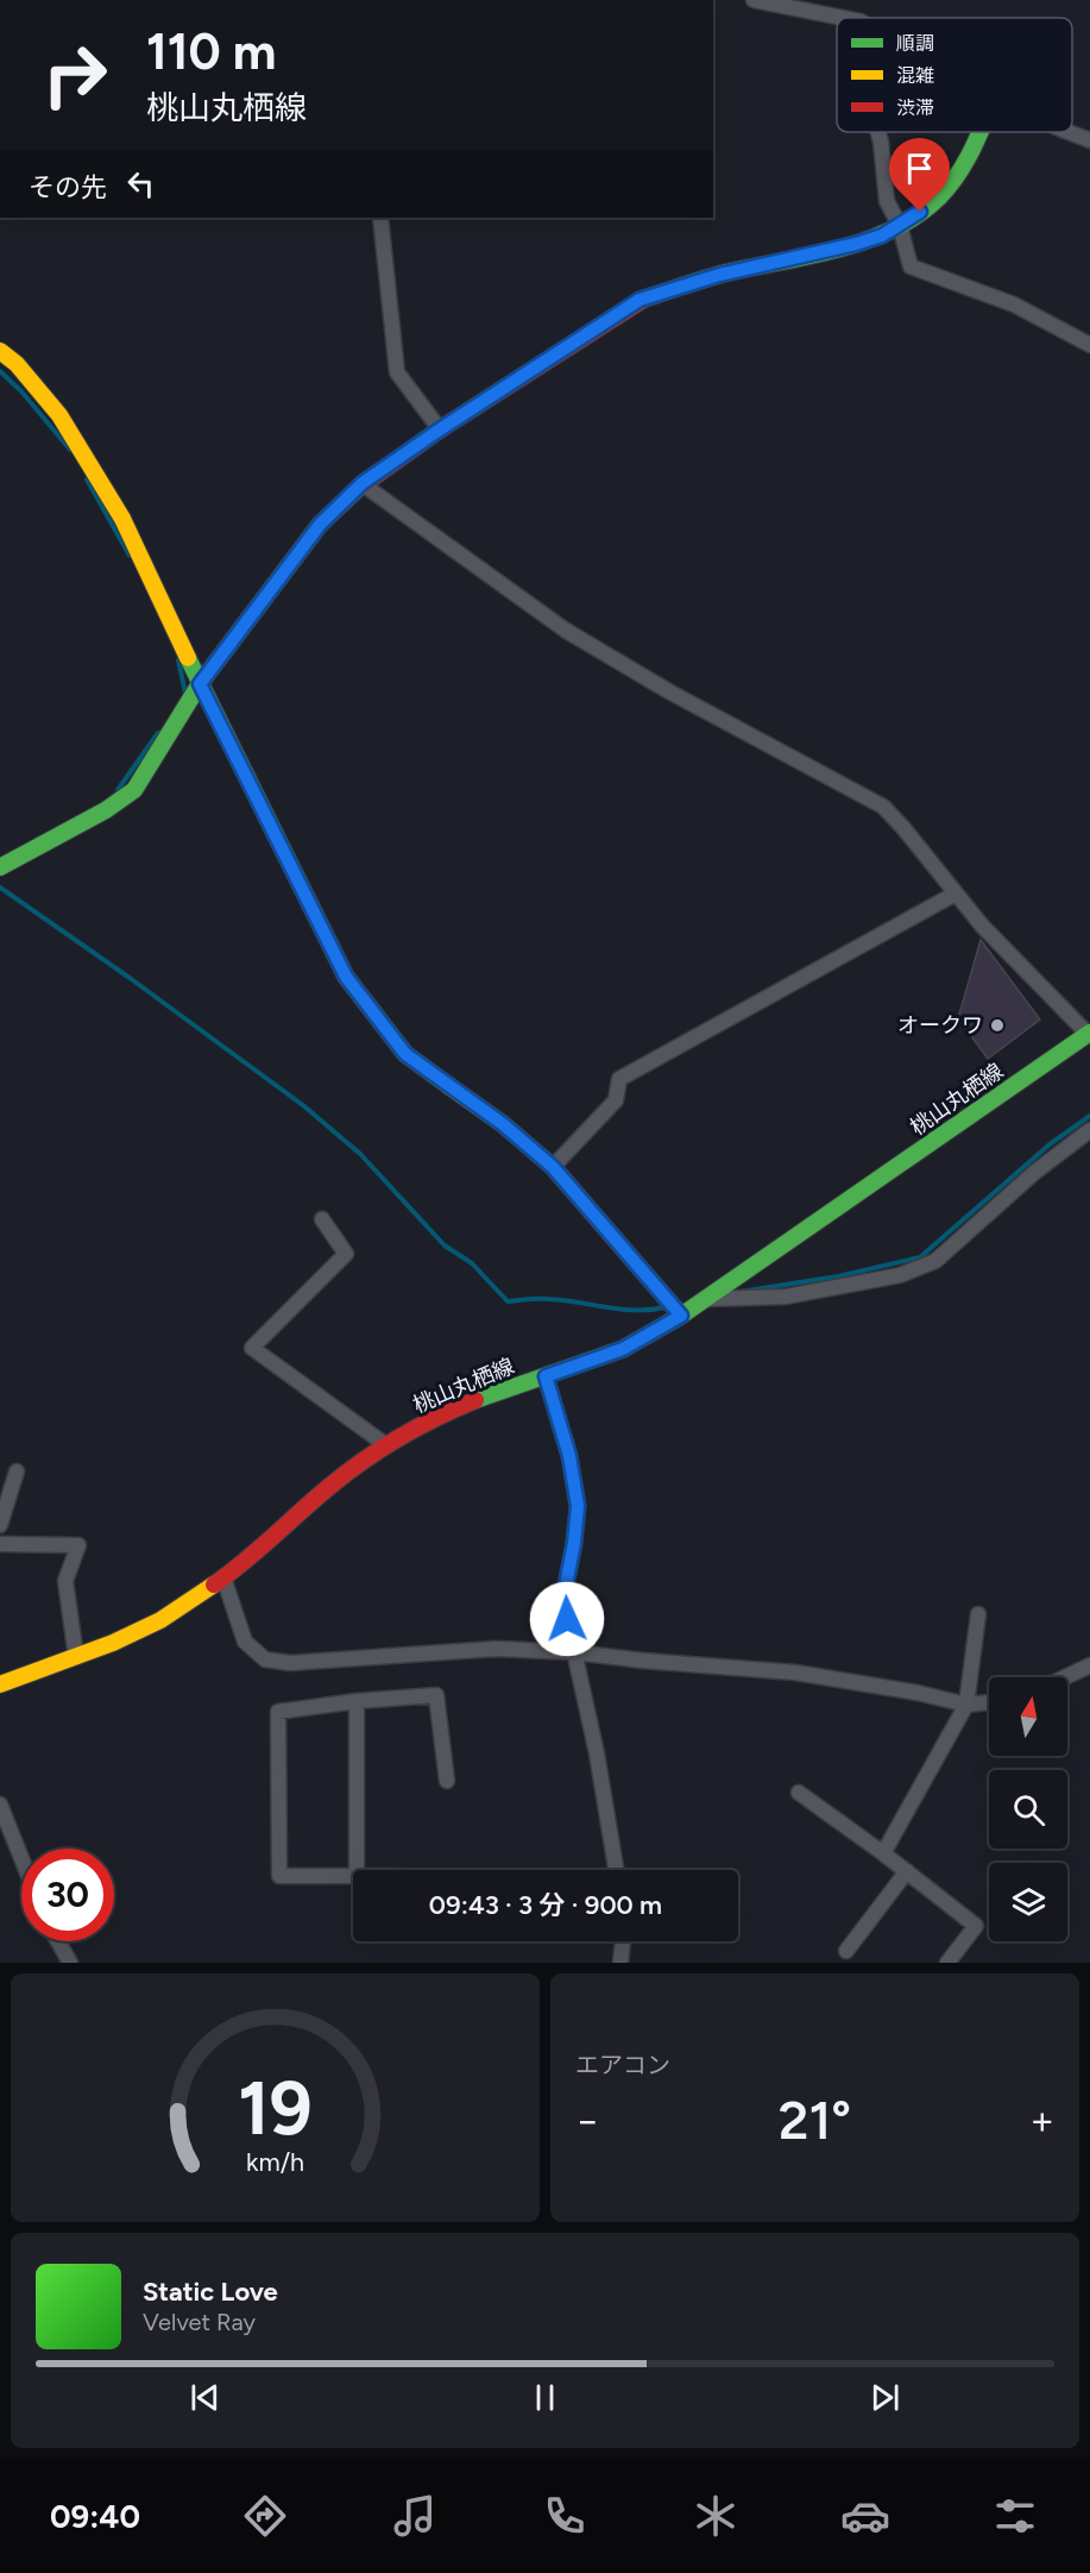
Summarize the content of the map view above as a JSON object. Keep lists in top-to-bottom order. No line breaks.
{"streets":{"street":["桃山丸栖線"]},"places":["オークワ"],"legend":["順調","混雑","渋滞"],"north":"top","page":{"turn":["110 m","桃山丸栖線"],"then":"その先","limit":"30","trip":"09:43 · 3 分 · 900 m","tile":"エアコン","heat":["−","21°","+"],"song":["Static Love","Velvet Ray"],"tabs":"09:40","gauge":["19","km/h"]}}
